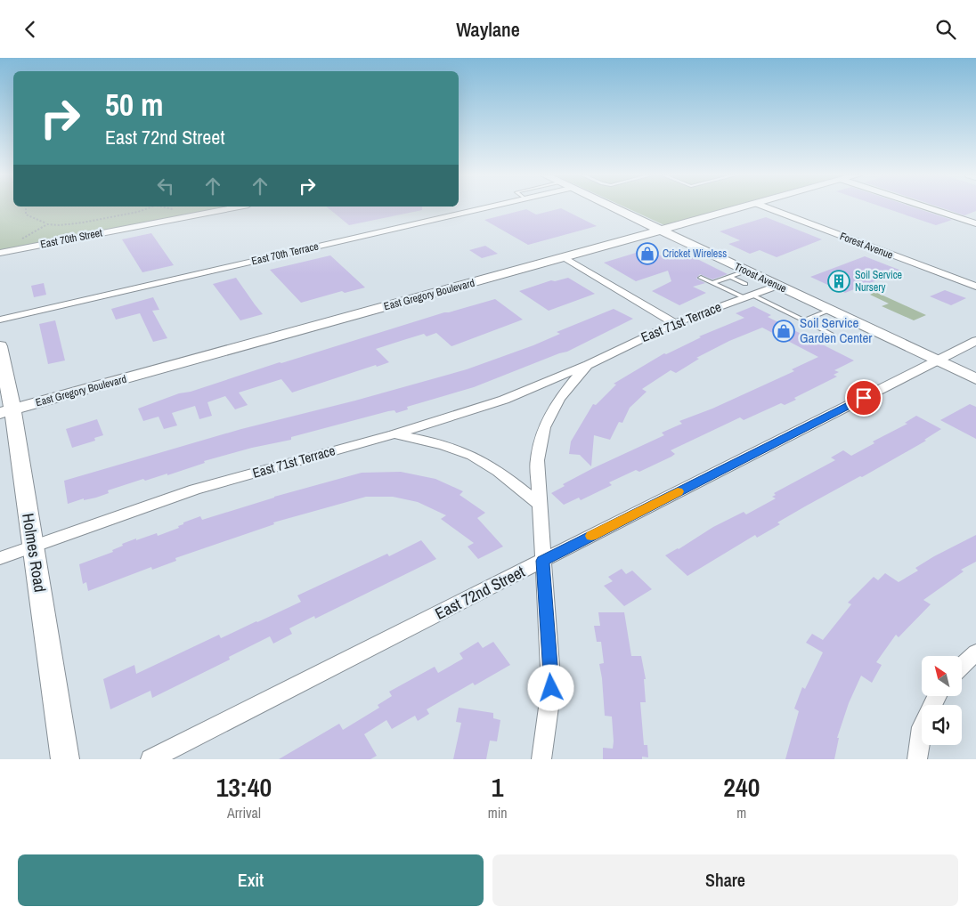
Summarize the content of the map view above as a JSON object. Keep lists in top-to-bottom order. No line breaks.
{"streets":{"main road":["Troost Avenue","East Gregory Boulevard","Holmes Road"],"street":["East 70th Street","Forest Avenue","East 70th Terrace","East 71st Terrace","East 72nd Street"]},"crossings":[["Troost Avenue","East Gregory Boulevard"],["Troost Avenue","East 71st Terrace"],["Troost Avenue","East 72nd Street"],["East Gregory Boulevard","Holmes Road"],["East 71st Terrace","Holmes Road"],["East 71st Terrace","East 72nd Street"]],"places":{"shop":["Cricket Wireless","Soil Service Garden Center"],"building":["Soil Service Nursery"]},"north":"top left","page":{"header":"Waylane","turn":["50 m","East 72nd Street"],"eta":["13:40","Arrival","1","min","240","m"],"buttons":["Exit","Share"]}}
